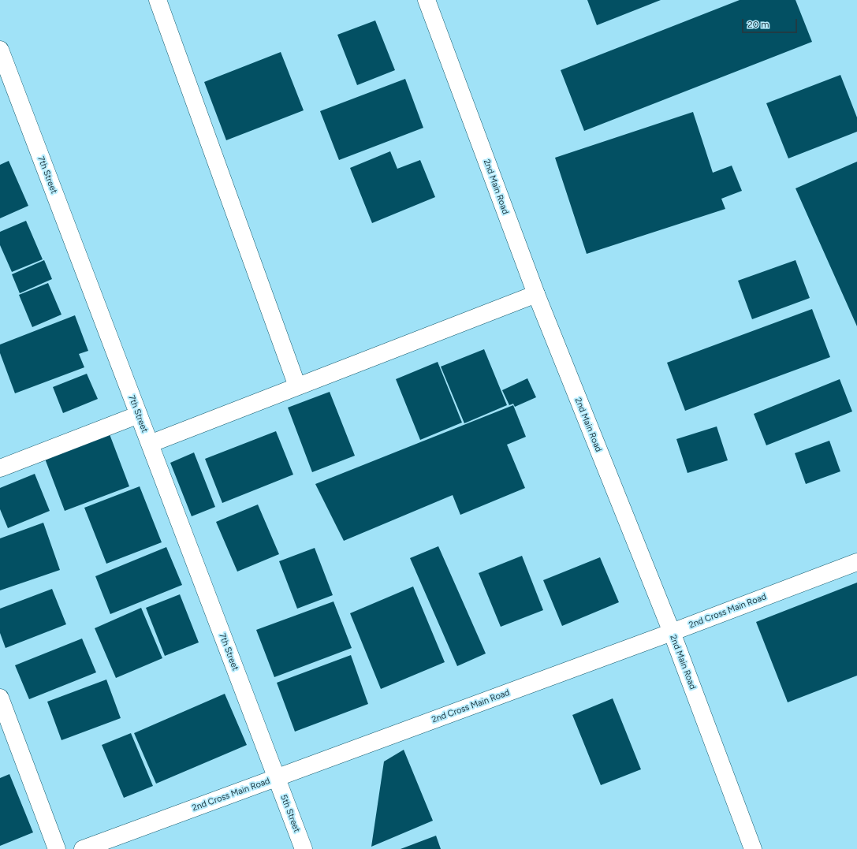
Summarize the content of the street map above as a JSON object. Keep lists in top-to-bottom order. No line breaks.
{"streets":{"street":["7th Street","2nd Main Road","2nd Cross Main Road","5th Street"]},"crossings":[["7th Street","2nd Cross Main Road"],["7th Street","5th Street"],["2nd Main Road","2nd Cross Main Road"],["2nd Cross Main Road","5th Street"]],"scale_bar":"20 m"}
